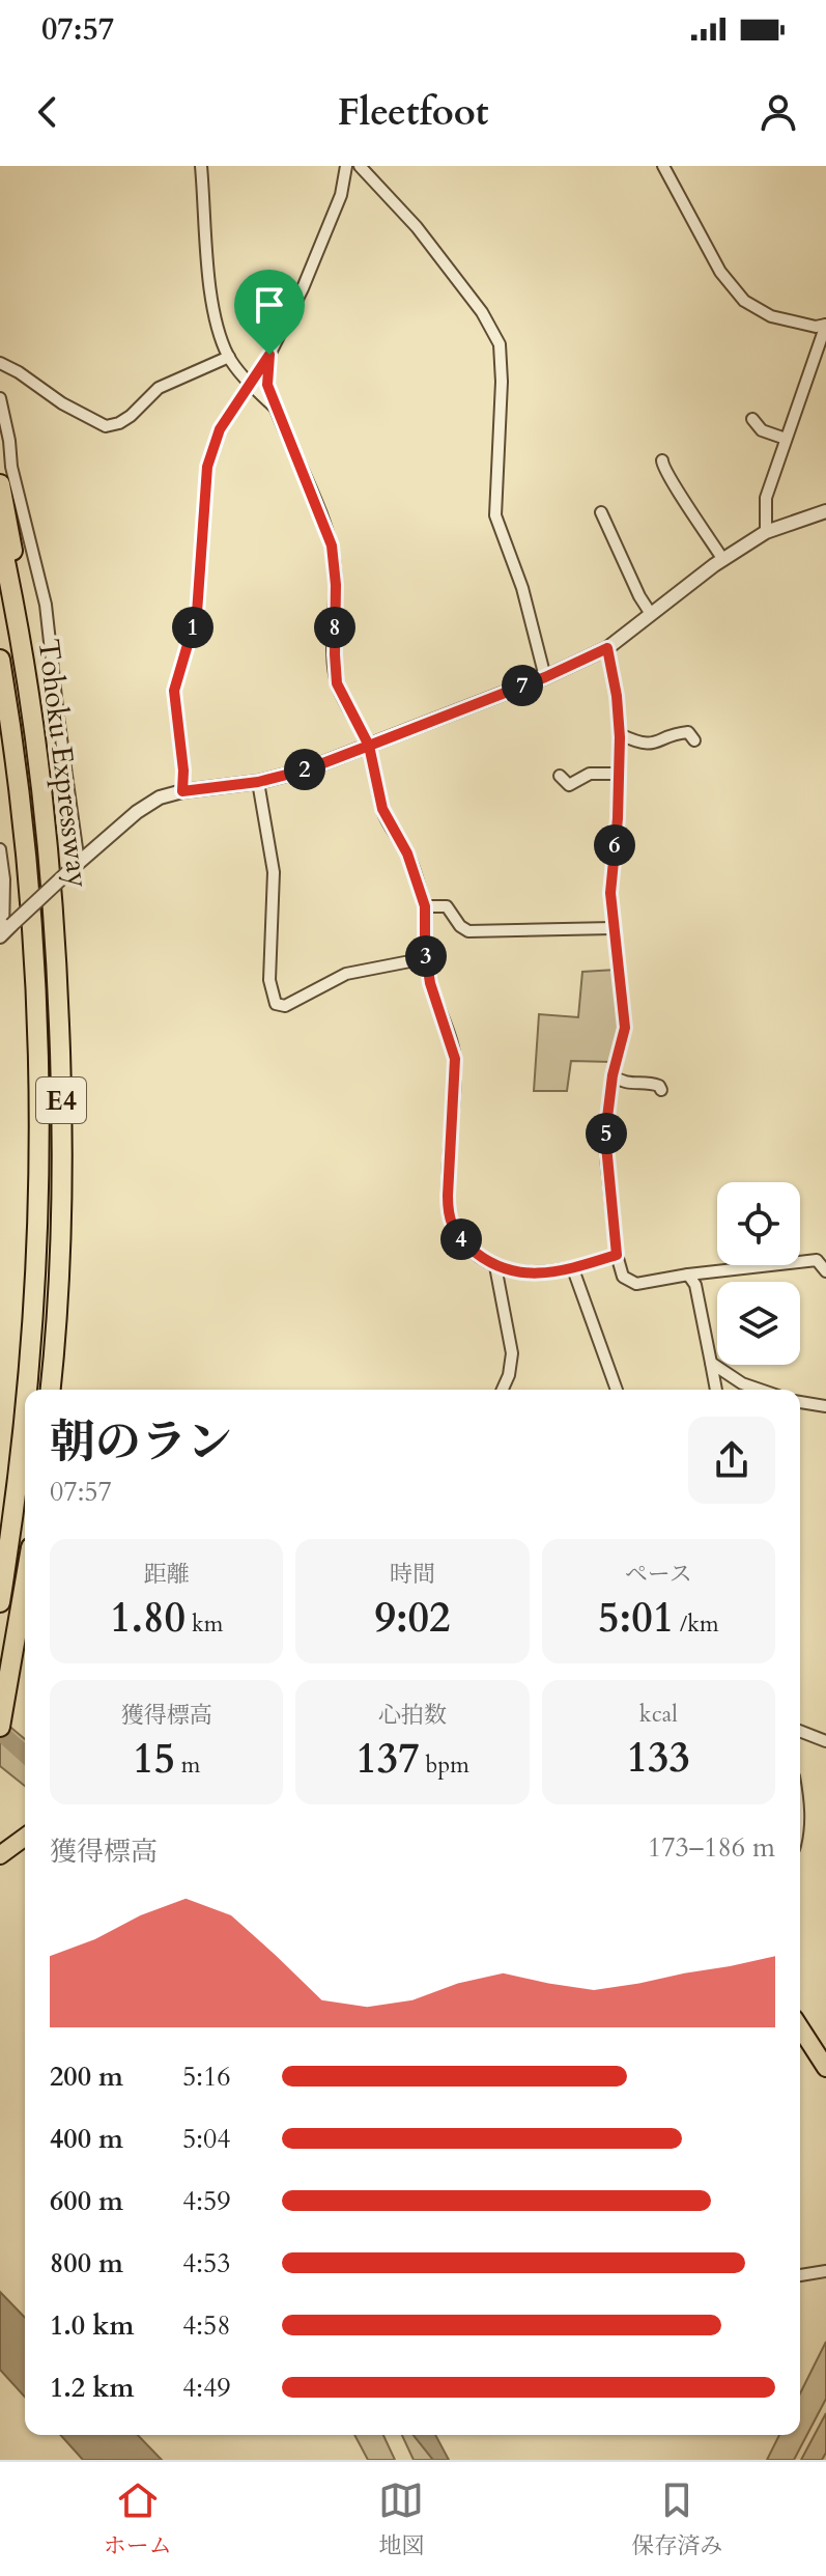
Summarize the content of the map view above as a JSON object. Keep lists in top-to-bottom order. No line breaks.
{"streets":{"highway":["Tohoku Expressway","E4"]},"page":{"status":"07:57","header":"Fleetfoot","pins":["1","8","7","2","6","3","5","4"],"heading":["朝のラン","07:57"],"stats":[["距離","1.80 km"],["時間","9:02"],["ペース","5:01 /km"],["獲得標高","15 m"],["心拍数","137 bpm"],["kcal","133"]],"chart":["獲得標高","173–186 m"],"list":[{"name":"200 m","note":"5:16"},{"name":"400 m","note":"5:04"},{"name":"600 m","note":"4:59"},{"name":"800 m","note":"4:53"},{"name":"1.0 km","note":"4:58"},{"name":"1.2 km","note":"4:49"}],"tabs":["ホーム","地図","保存済み"]}}
